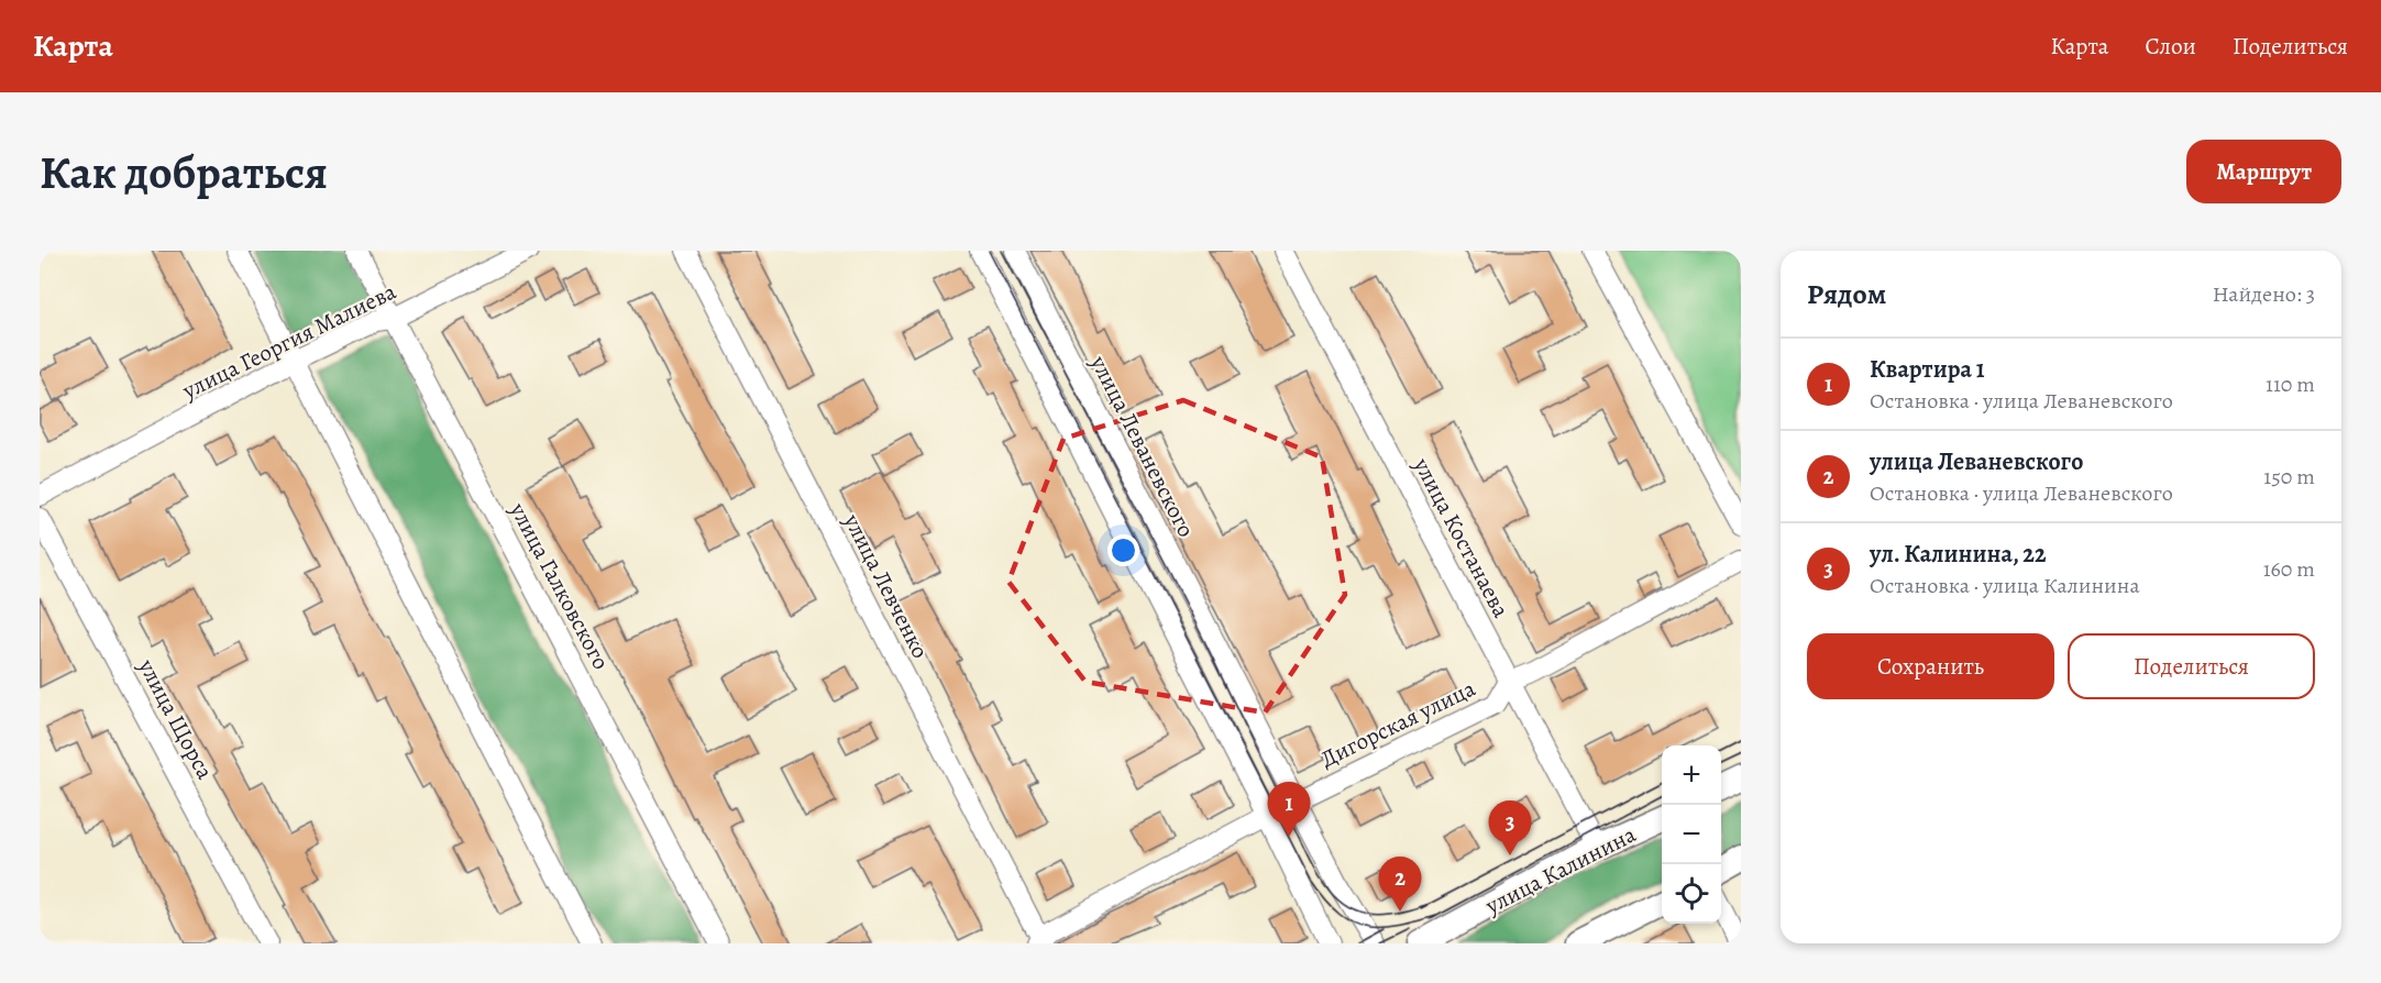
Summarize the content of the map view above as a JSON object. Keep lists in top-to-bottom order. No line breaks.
{"streets":{"main road":["улица Калинина"],"street":["улица Георгия Малиева","улица Леваневского","улица Костанаева","улица Галковского","улица Левченко","улица Щорса","Дигорская улица"]},"crossings":[["улица Георгия Малиева","улица Галковского"],["улица Леваневского","Дигорская улица"],["улица Костанаева","Дигорская улица"],["улица Костанаева","улица Калинина"],["улица Левченко","Дигорская улица"]],"page":{"header":"Карта","nav":["Карта","Слои","Поделиться"],"buttons":["Маршрут",["Сохранить","Поделиться"]],"title":"Как добраться","heading":["Рядом","Найдено: 3"],"list":[{"mark":"1","name":"Квартира 1","note":"Остановка · улица Леваневского","value":"110 m"},{"mark":"2","name":"улица Леваневского","note":"Остановка · улица Леваневского","value":"150 m"},{"mark":"3","name":"ул. Калинина, 22","note":"Остановка · улица Калинина","value":"160 m"}],"map_buttons":["+","−"],"pins":["1","3","2"]}}
